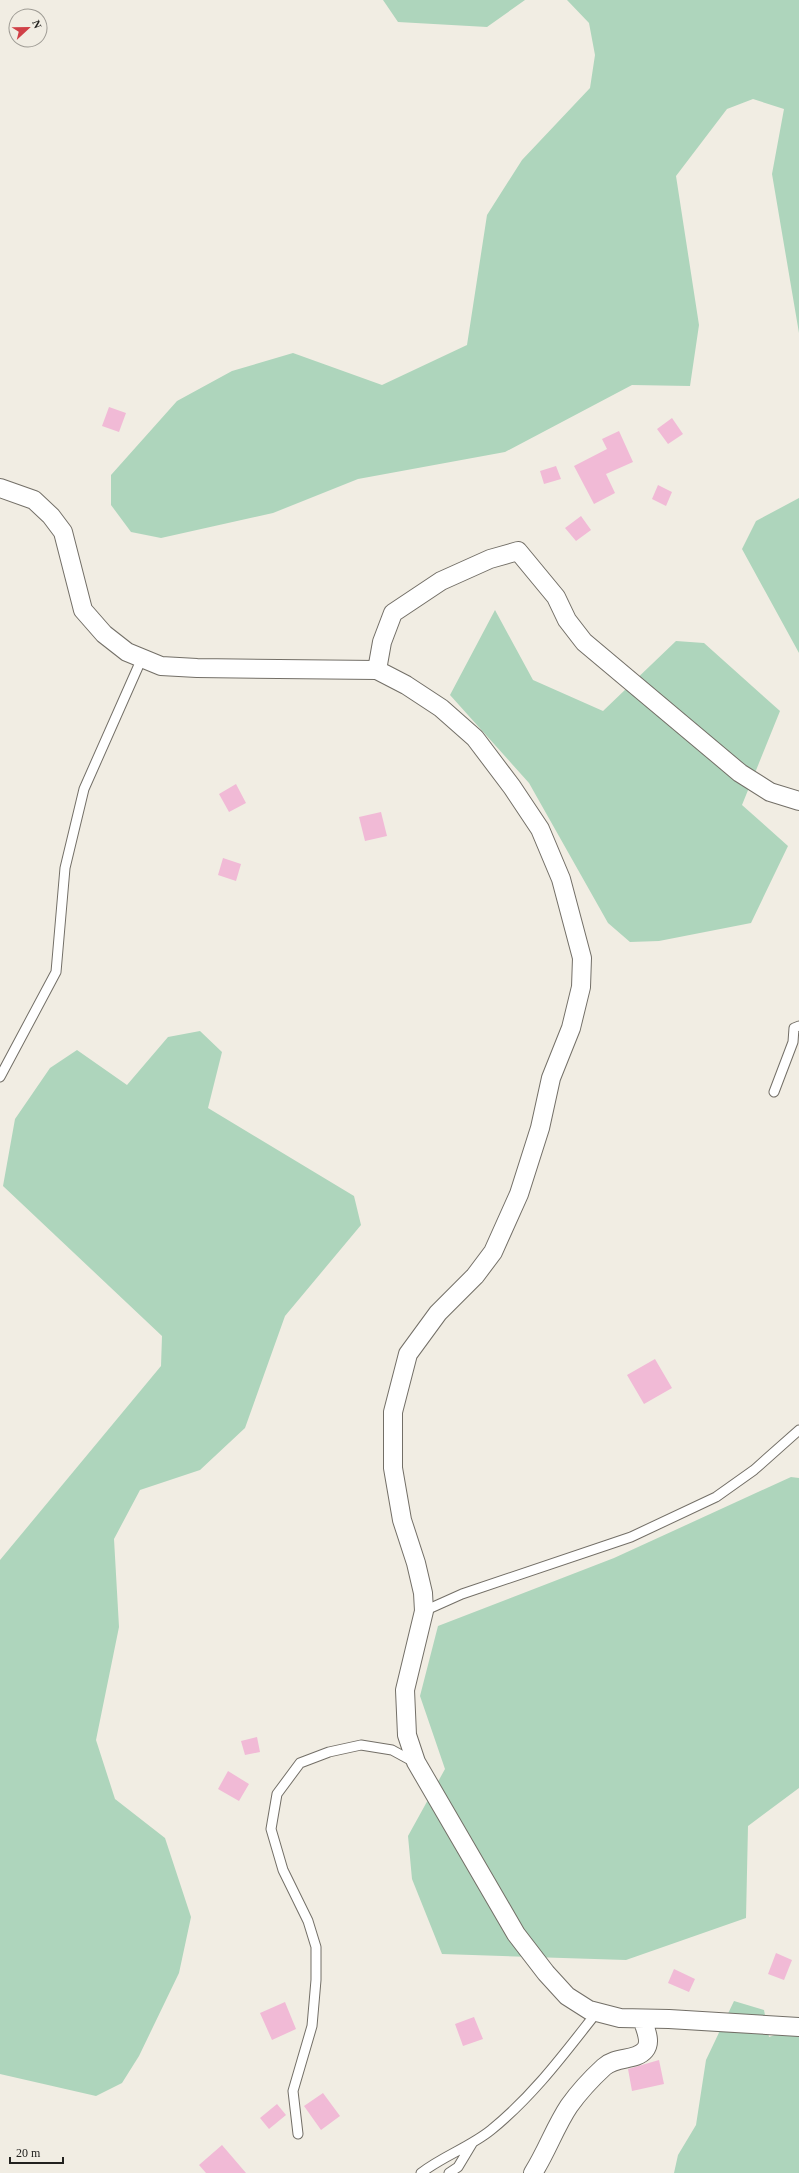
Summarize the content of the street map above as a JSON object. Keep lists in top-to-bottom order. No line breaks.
{"scale_bar":"20 m","north":"right"}
